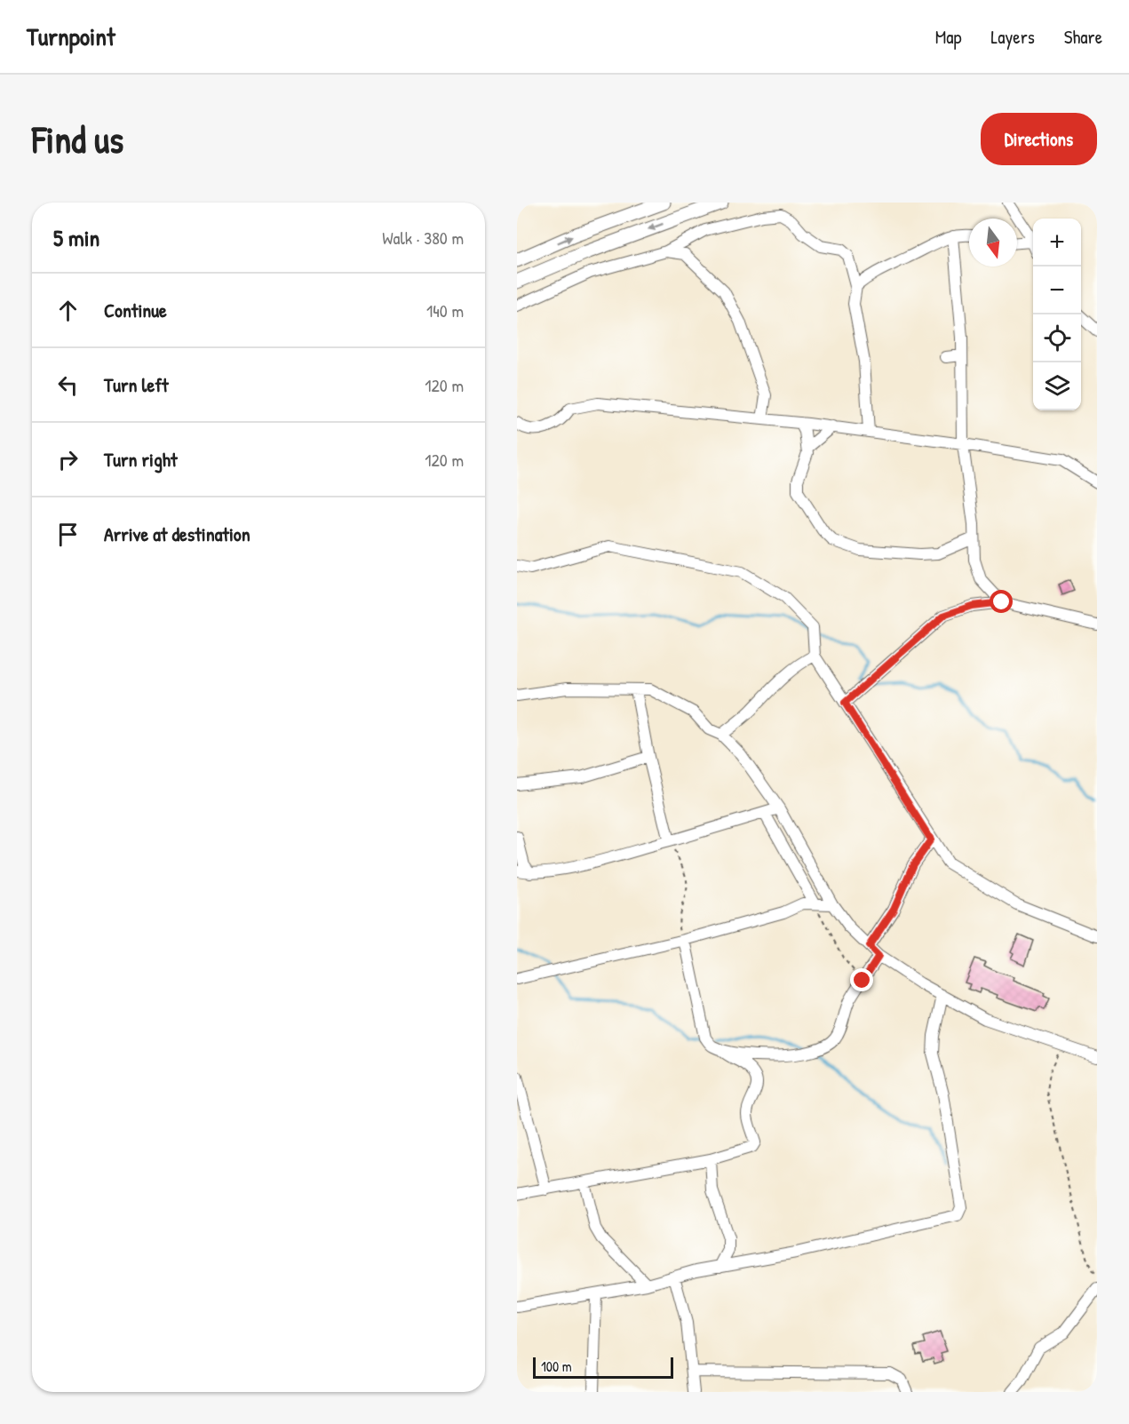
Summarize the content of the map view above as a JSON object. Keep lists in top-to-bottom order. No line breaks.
{"scale_bar":"100 m","north":"bottom","page":{"header":"Turnpoint","nav":["Map","Layers","Share"],"buttons":"Directions","title":"Find us","heading":["5 min","Walk · 380 m"],"map_buttons":["+","−"],"list":[["Continue","140 m"],["Turn left","120 m"],["Turn right","120 m"],"Arrive at destination"],"scale":"100 m"}}
